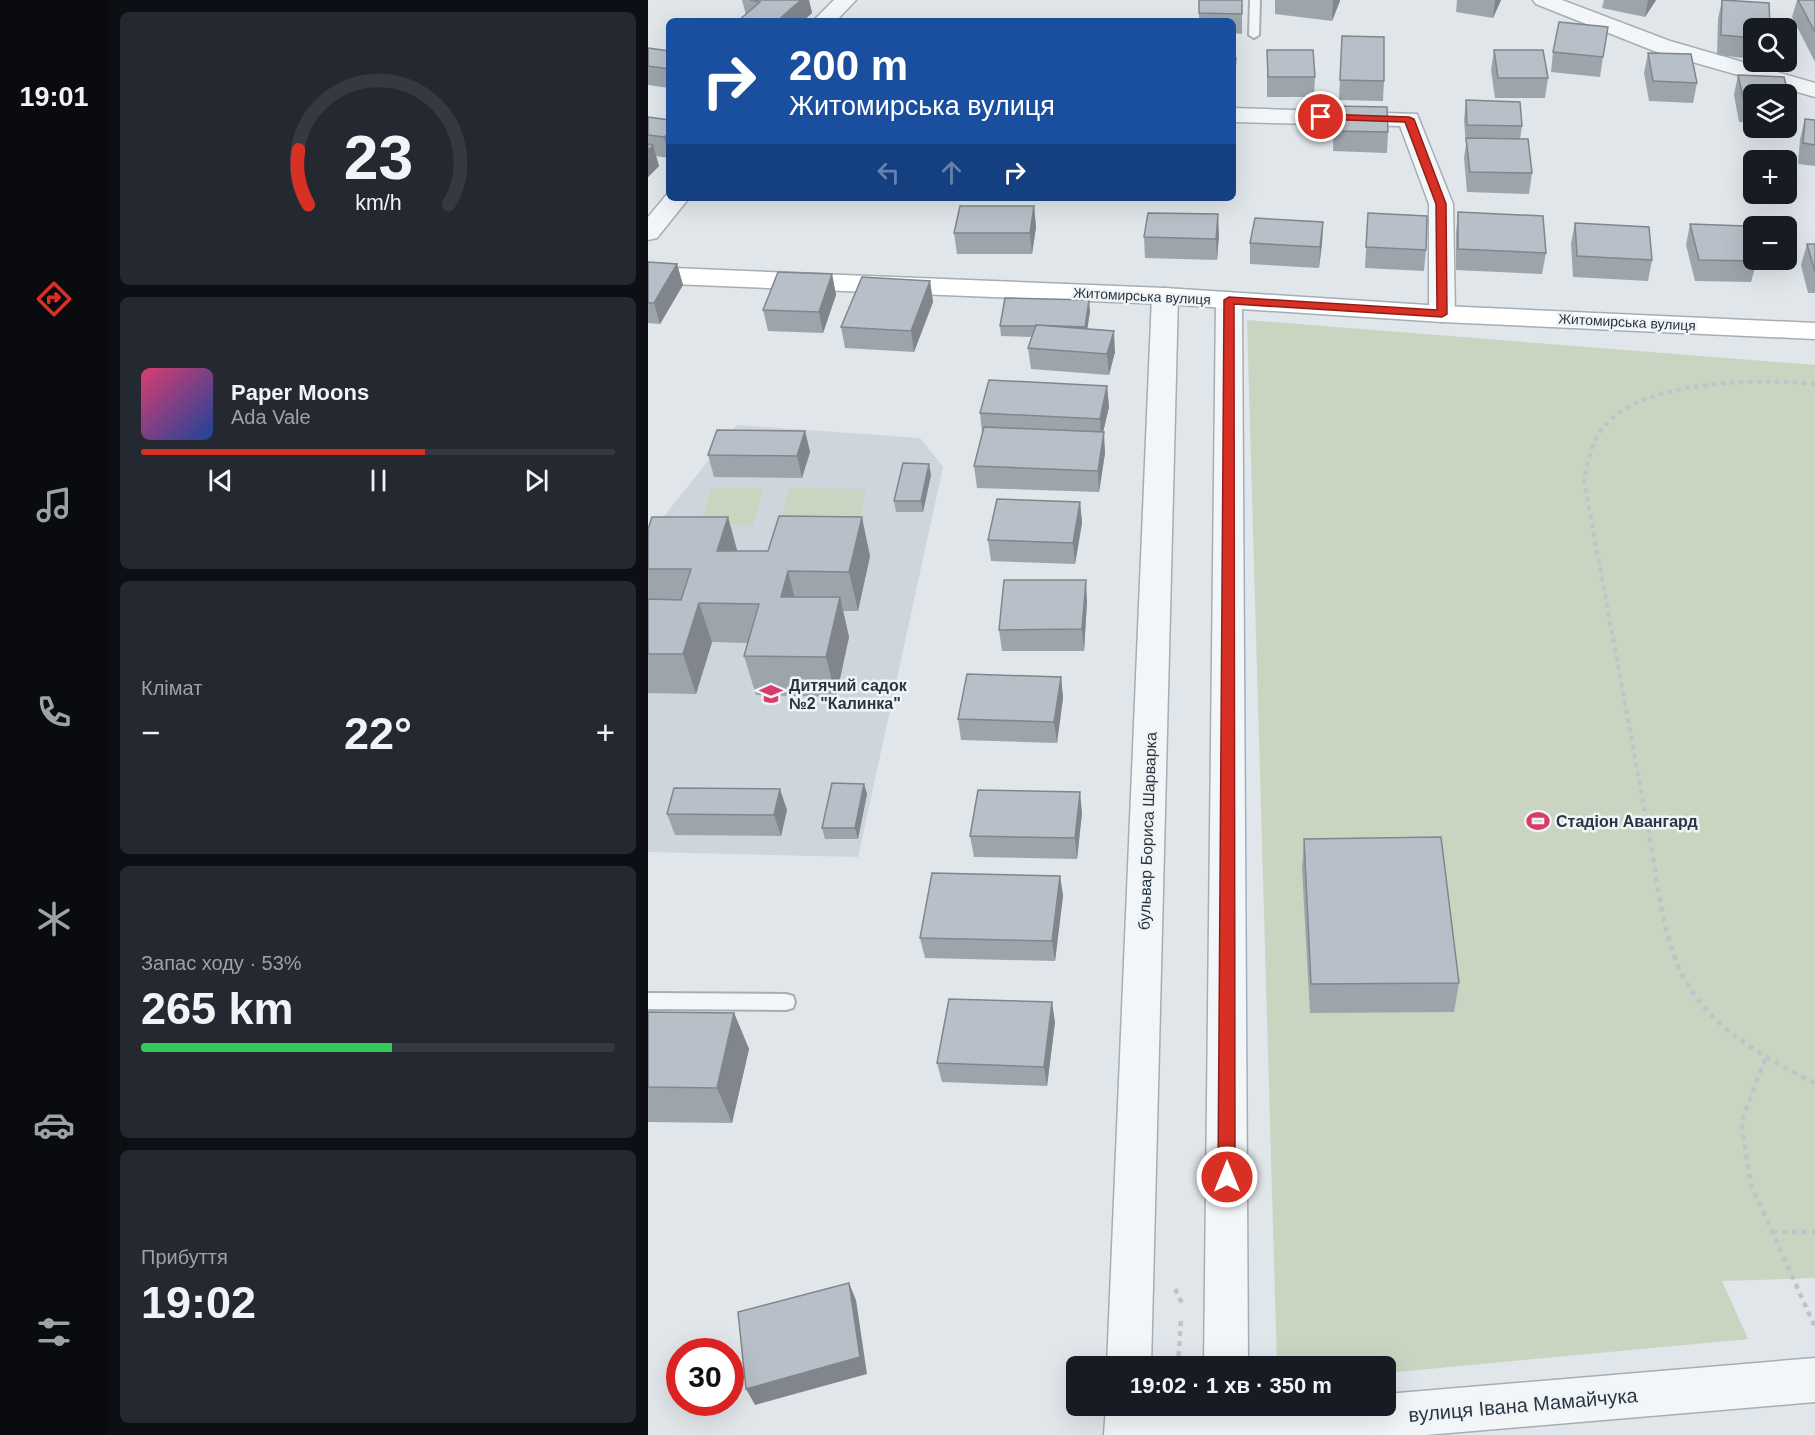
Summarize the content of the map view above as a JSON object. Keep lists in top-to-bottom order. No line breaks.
{"streets":{"main road":["Житомирська вулиця"],"street":["бульвар Бориса Шарварка","вулиця Івана Мамайчука"]},"crossings":[["Житомирська вулиця","бульвар Бориса Шарварка"]],"places":{"school or university":["Дитячий садок №2 \"Калинка\""],"sports":["Стадіон Авангард"]},"page":{"tabs":"19:01","map_buttons":["+","−"],"turn":["200 m","Житомирська вулиця"],"song":["Paper Moons","Ada Vale"],"tile":["Клімат",["Запас ходу · 53%","265 km"],["Прибуття","19:02"]],"heat":["−","22°","+"],"limit":"30","trip":"19:02 · 1 хв · 350 m","gauge":["23","km/h"]}}
